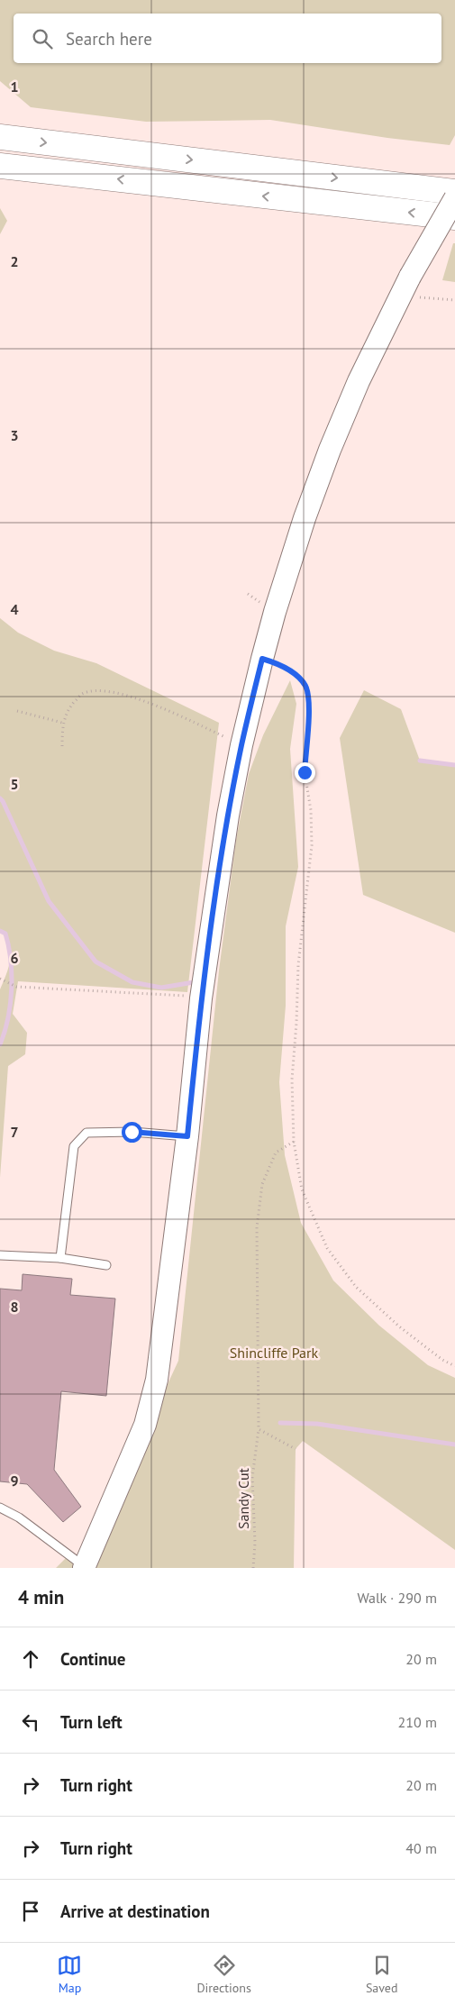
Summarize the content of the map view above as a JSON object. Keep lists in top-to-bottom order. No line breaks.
{"streets":{"path":["Sandy Cut"]},"parks":["Shincliffe Park"],"page":{"search":"Search here","heading":["4 min","Walk · 290 m"],"list":[["Continue","20 m"],["Turn left","210 m"],["Turn right","20 m"],["Turn right","40 m"],"Arrive at destination"],"nav":["Map","Directions","Saved"]},"grid":{"rows":["1","2","3","4","5","6","7","8","9"]}}
